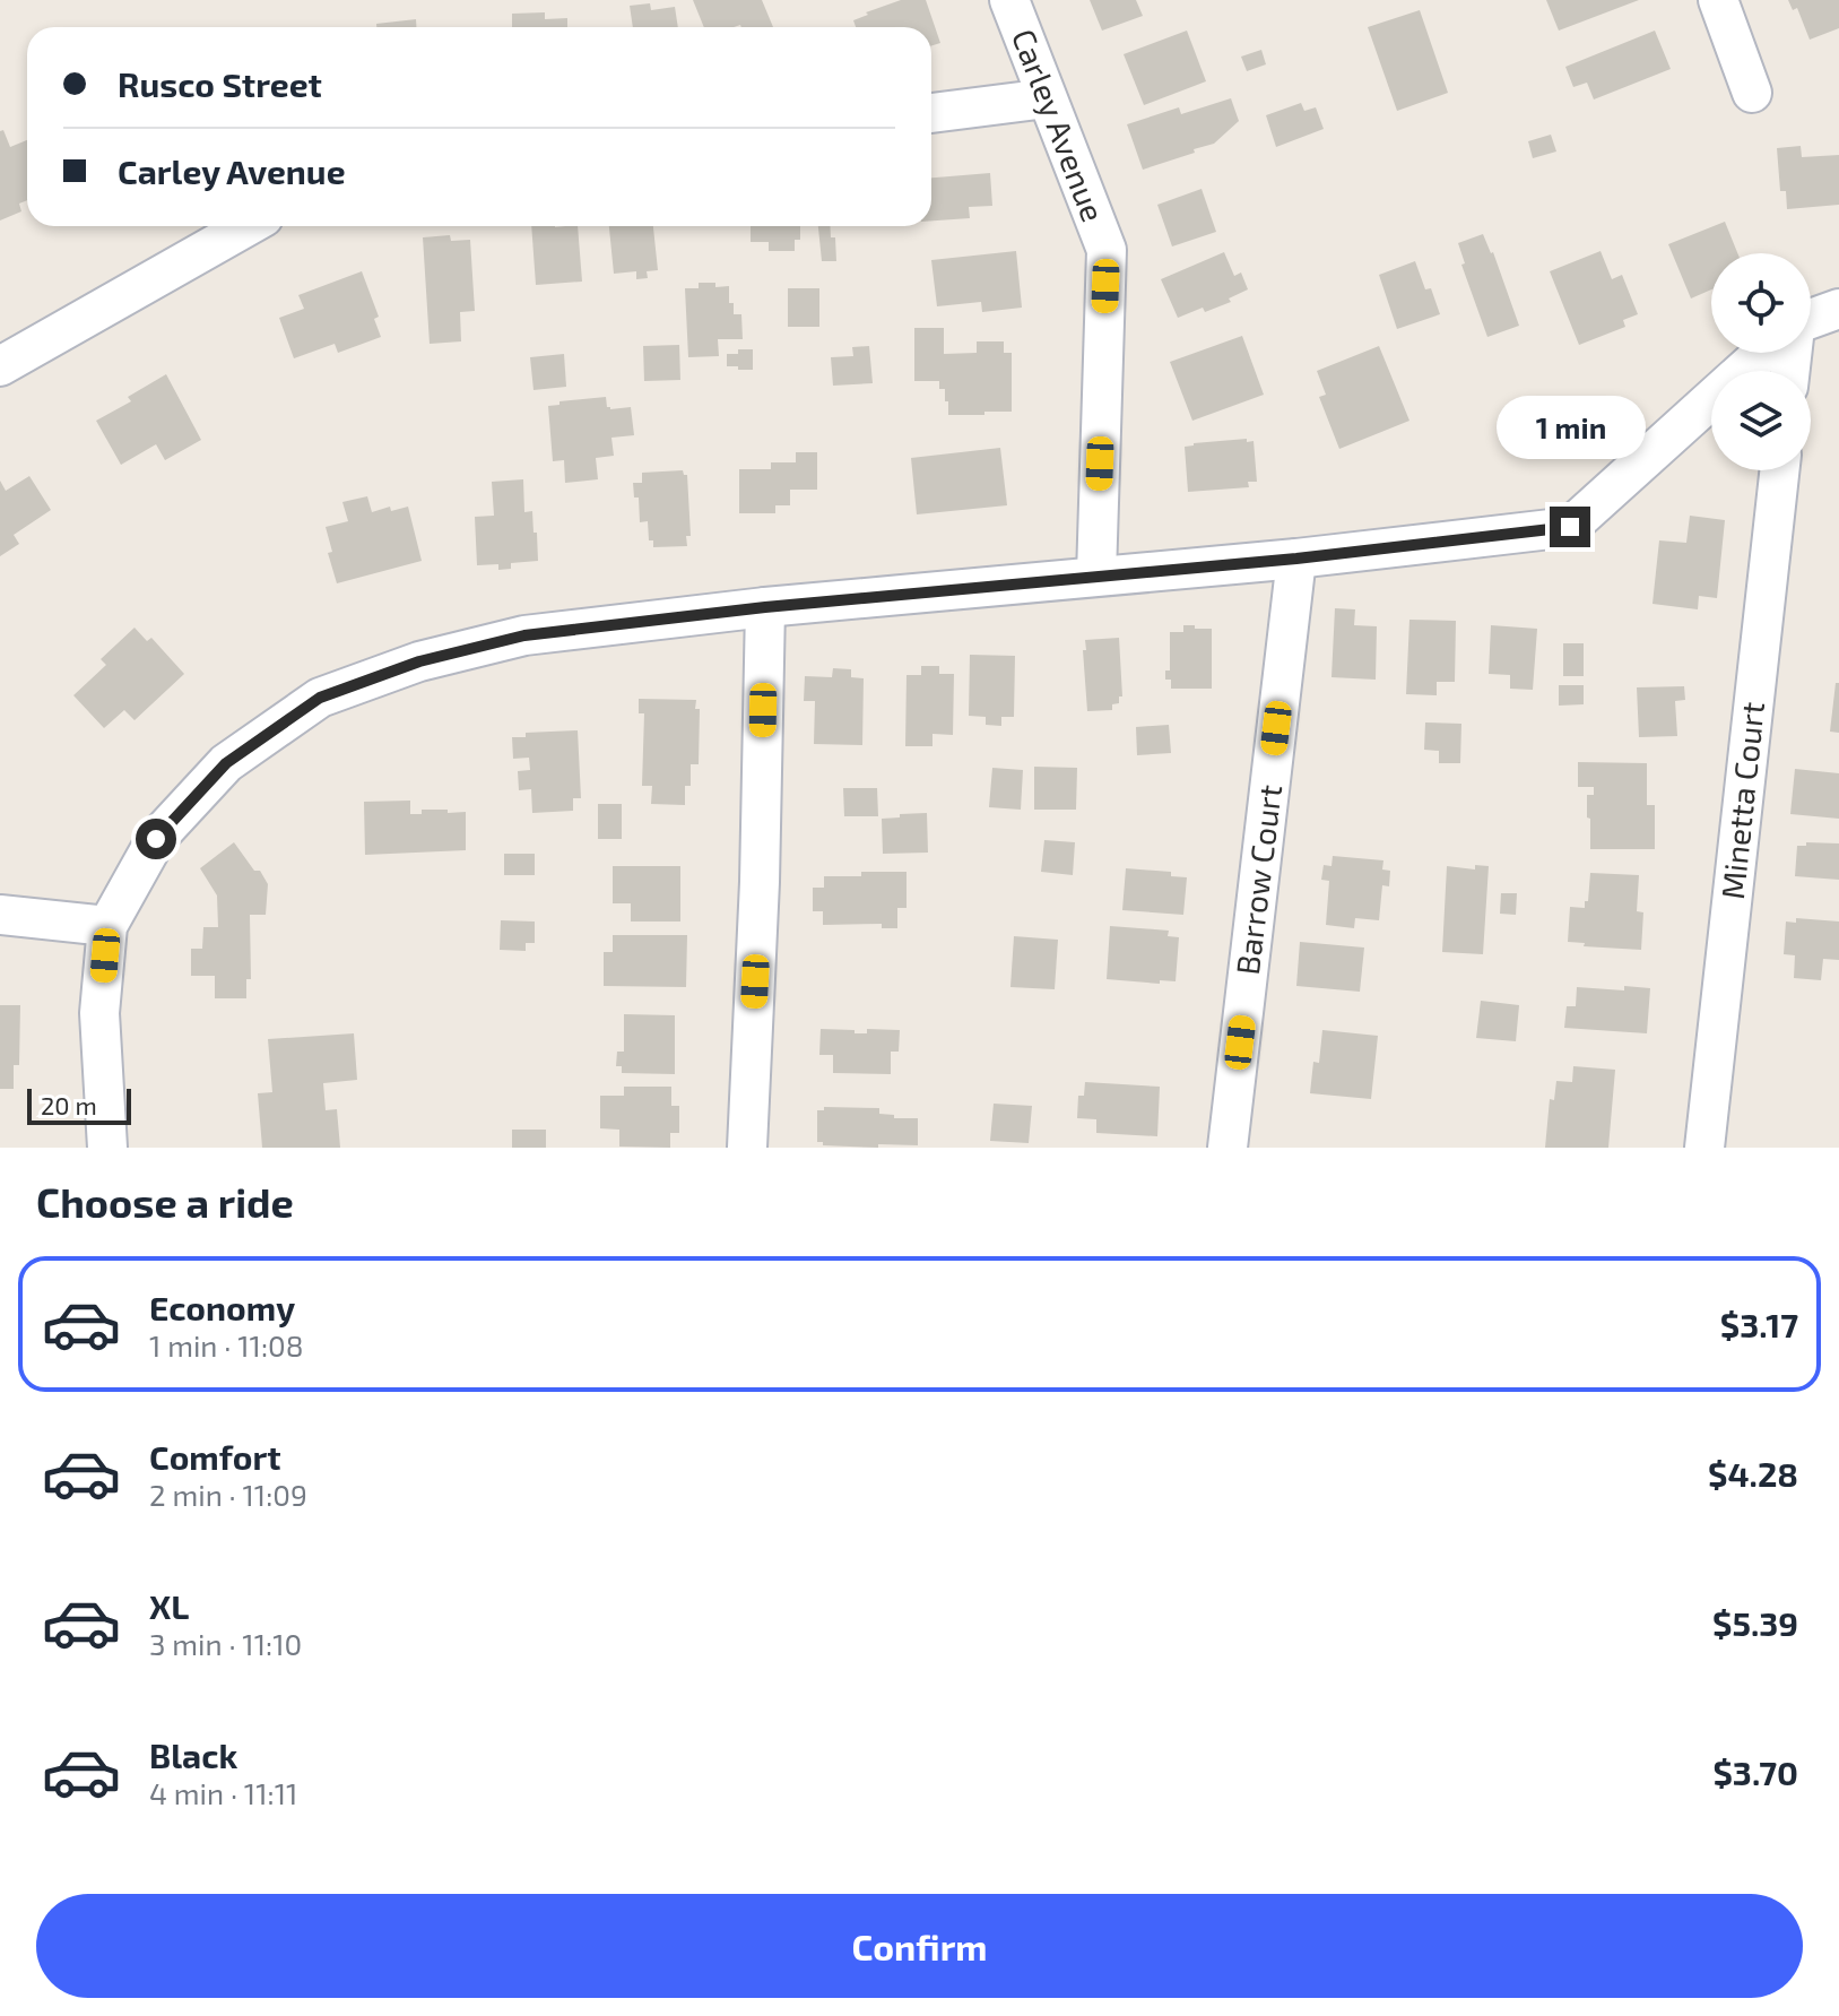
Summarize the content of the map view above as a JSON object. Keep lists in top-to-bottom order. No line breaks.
{"streets":{"street":["Carley Avenue","Minetta Court","Barrow Court"]},"scale_bar":"20 m","page":{"banner":["Rusco Street","Carley Avenue"],"bubble":"1 min","scale":"20 m","heading":"Choose a ride","list":[{"name":"Economy","note":"1 min · 11:08","value":"$3.17"},{"name":"Comfort","note":"2 min · 11:09","value":"$4.28"},{"name":"XL","note":"3 min · 11:10","value":"$5.39"},{"name":"Black","note":"4 min · 11:11","value":"$3.70"}],"buttons":"Confirm"}}
